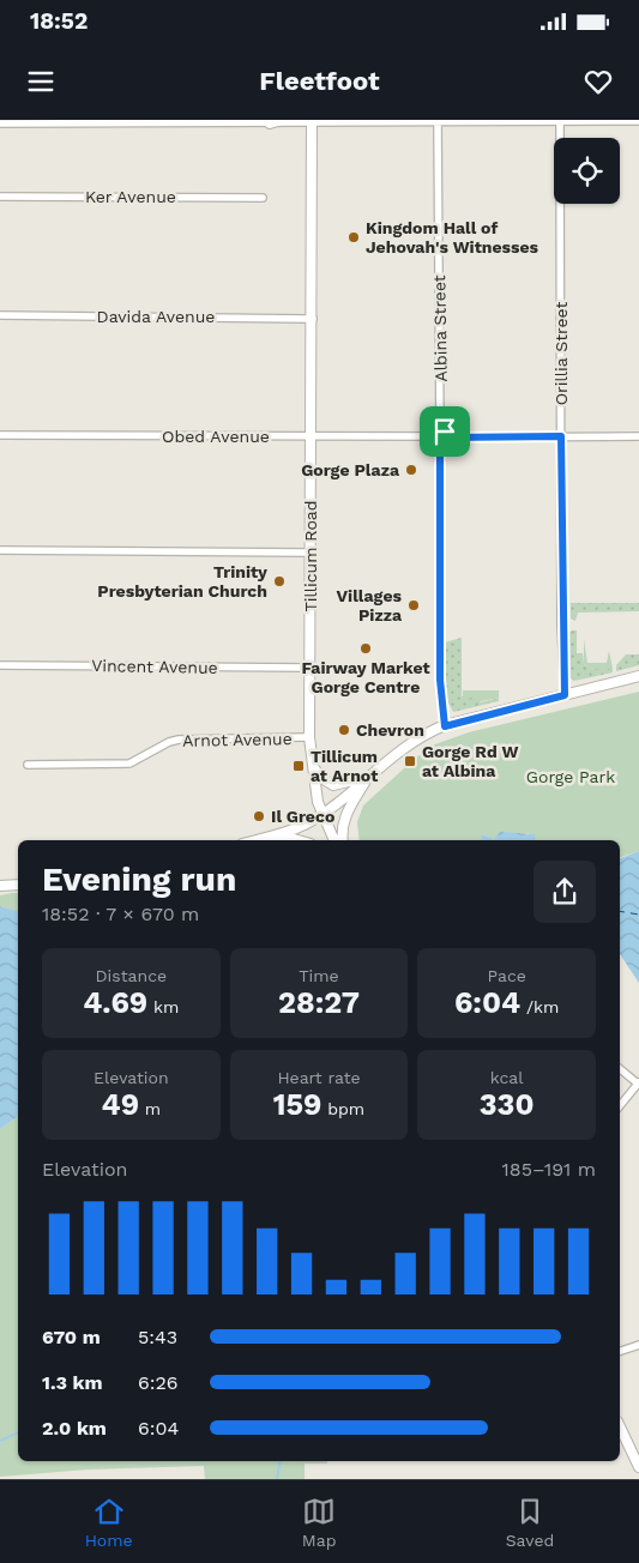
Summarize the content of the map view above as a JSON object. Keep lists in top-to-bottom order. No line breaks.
{"streets":{"main road":["Tillicum Road"],"street":["Ker Avenue","Davida Avenue","Albina Street","Orillia Street","Obed Avenue","Vincent Avenue","Arnot Avenue"]},"crossings":[["Davida Avenue","Tillicum Road"],["Obed Avenue","Tillicum Road"],["Tillicum Road","Vincent Avenue"],["Tillicum Road","Arnot Avenue"]],"parks":["Gorge Park"],"places":{"other":["Kingdom Hall of Jehovah's Witnesses","Gorge Plaza","Trinity Presbyterian Church","Villages Pizza","Fairway Market Gorge Centre","Chevron","Il Greco"],"transit":["Gorge Rd W at Albina","Tillicum at Arnot"]},"page":{"status":"18:52","header":"Fleetfoot","heading":["Evening run","18:52 · 7 × 670 m"],"stats":[["Distance","4.69 km"],["Time","28:27"],["Pace","6:04 /km"],["Elevation","49 m"],["Heart rate","159 bpm"],["kcal","330"]],"chart":["Elevation","185–191 m"],"list":[{"name":"670 m","note":"5:43"},{"name":"1.3 km","note":"6:26"},{"name":"2.0 km","note":"6:04"}],"tabs":["Home","Map","Saved"]}}
